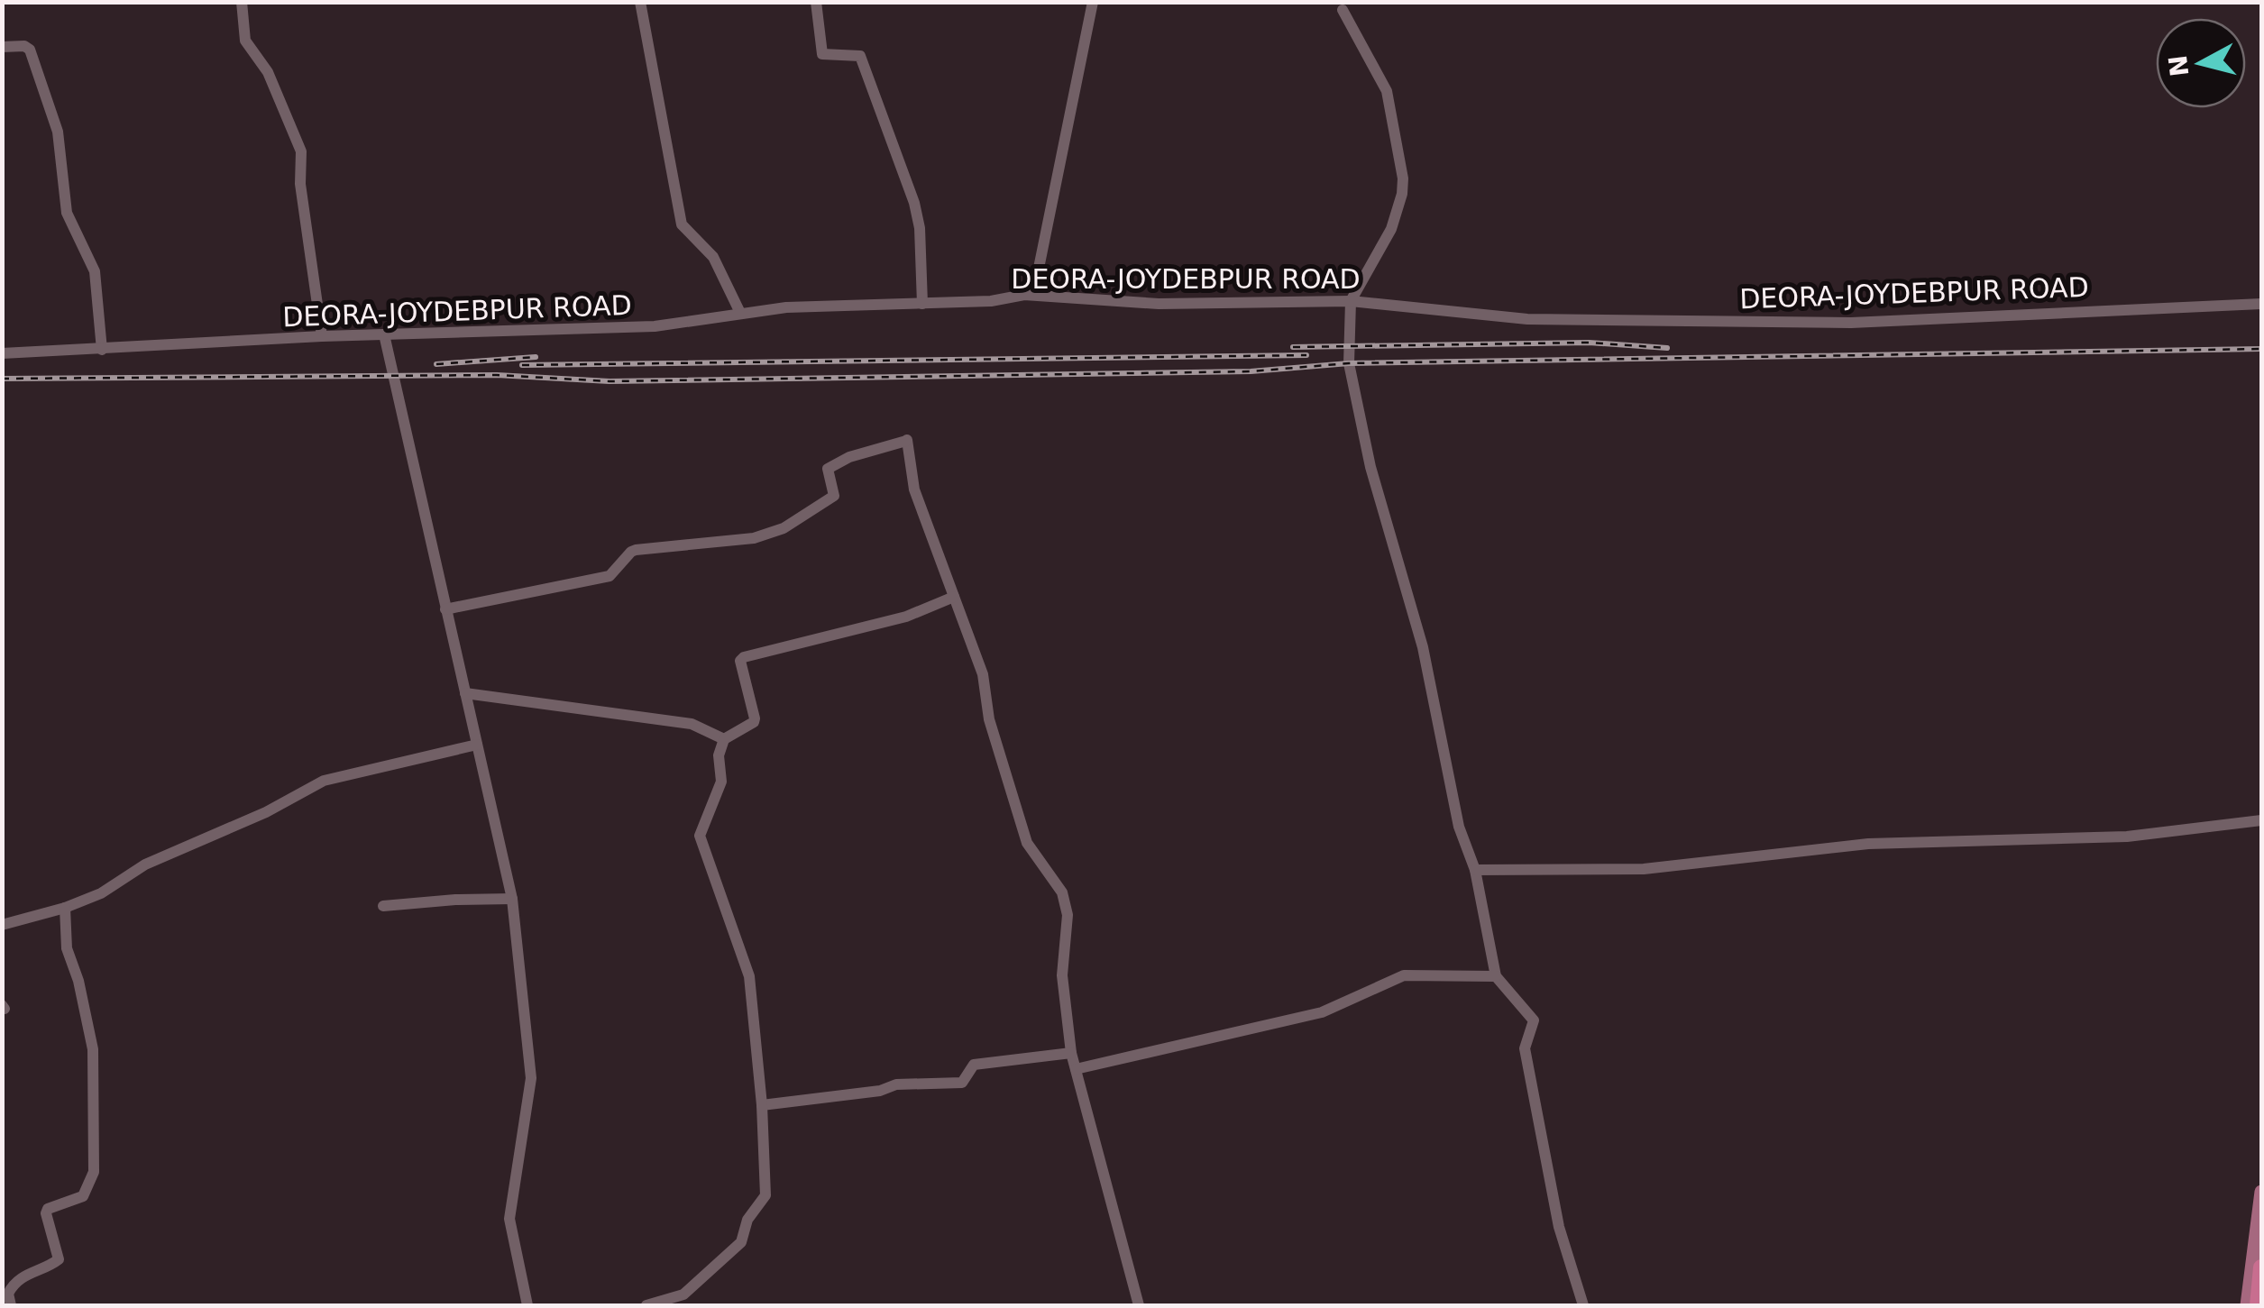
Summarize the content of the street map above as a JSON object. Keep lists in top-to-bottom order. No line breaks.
{"streets":{"street":["DEORA-JOYDEBPUR ROAD"]},"north":"left"}
